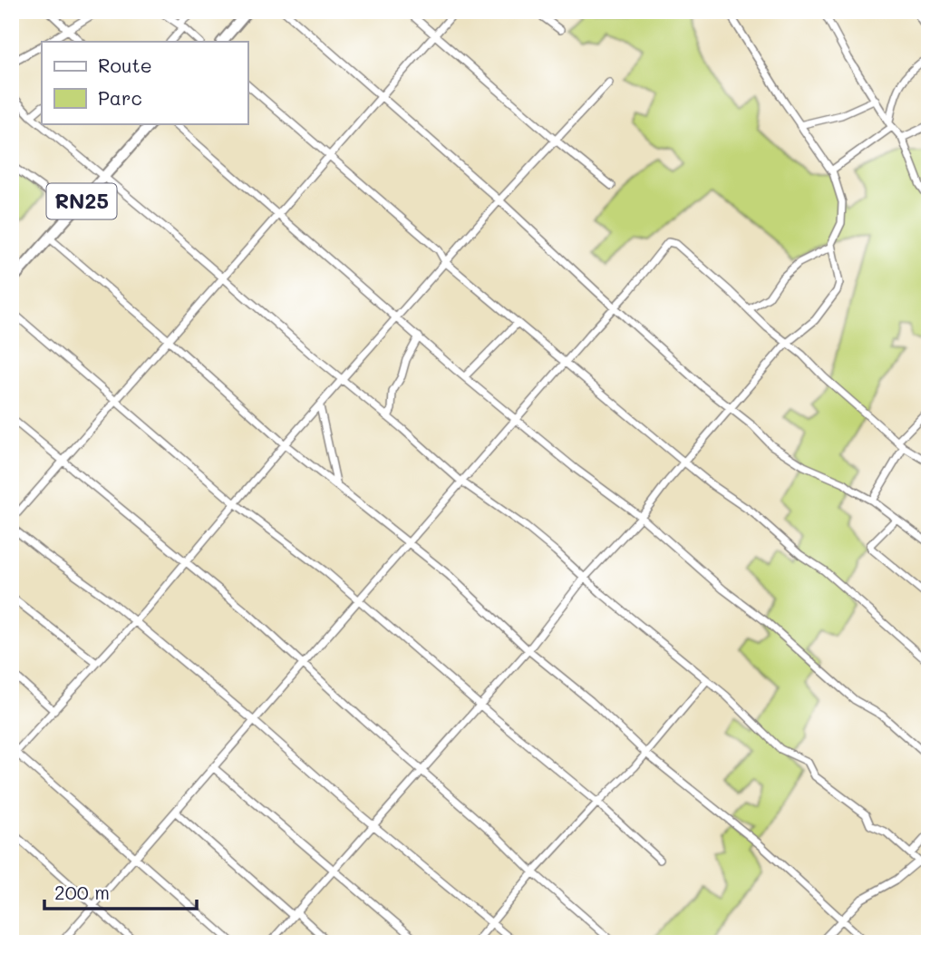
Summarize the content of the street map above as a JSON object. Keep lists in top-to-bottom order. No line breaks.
{"streets":{"main road":["RN25"]},"legend":["Route","Parc"],"scale_bar":"200 m"}
